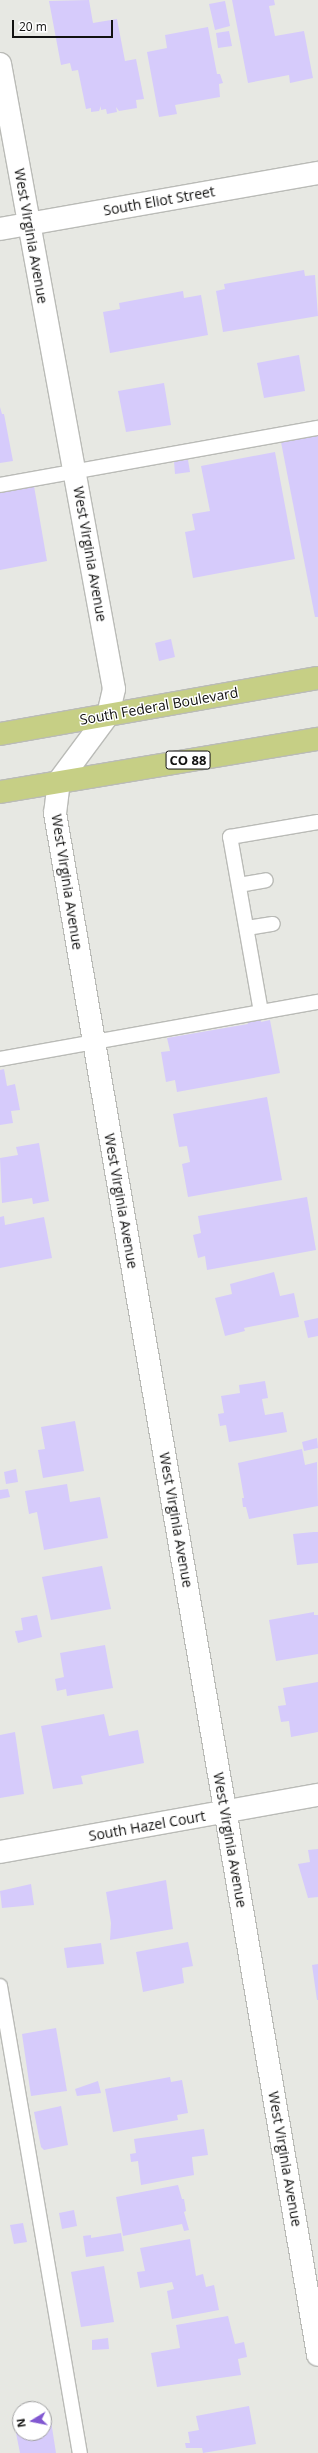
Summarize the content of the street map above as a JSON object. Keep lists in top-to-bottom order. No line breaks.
{"streets":{"main road":["South Federal Boulevard","CO 88"],"street":["South Eliot Street","West Virginia Avenue","South Hazel Court"]},"crossings":[["South Eliot Street","West Virginia Avenue"],["West Virginia Avenue","South Federal Boulevard"],["West Virginia Avenue","CO 88"],["West Virginia Avenue","South Hazel Court"]],"scale_bar":"20 m","north":"left"}
